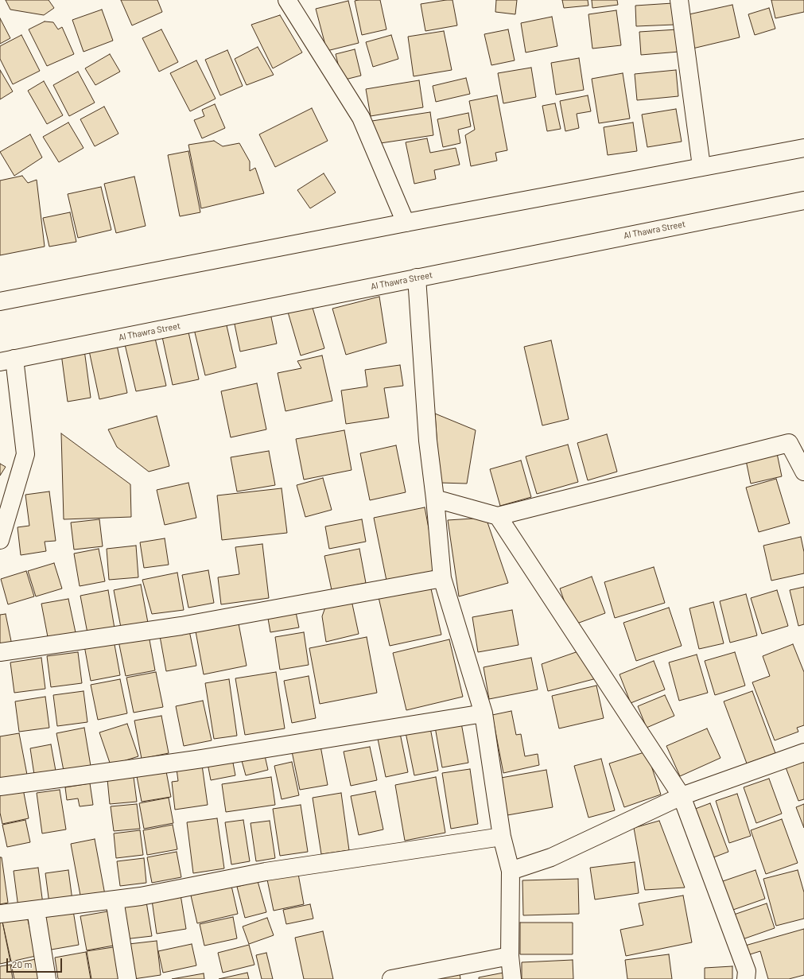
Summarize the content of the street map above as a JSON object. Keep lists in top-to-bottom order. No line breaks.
{"streets":{"street":["Al Thawra Street"]},"scale_bar":"20 m"}
